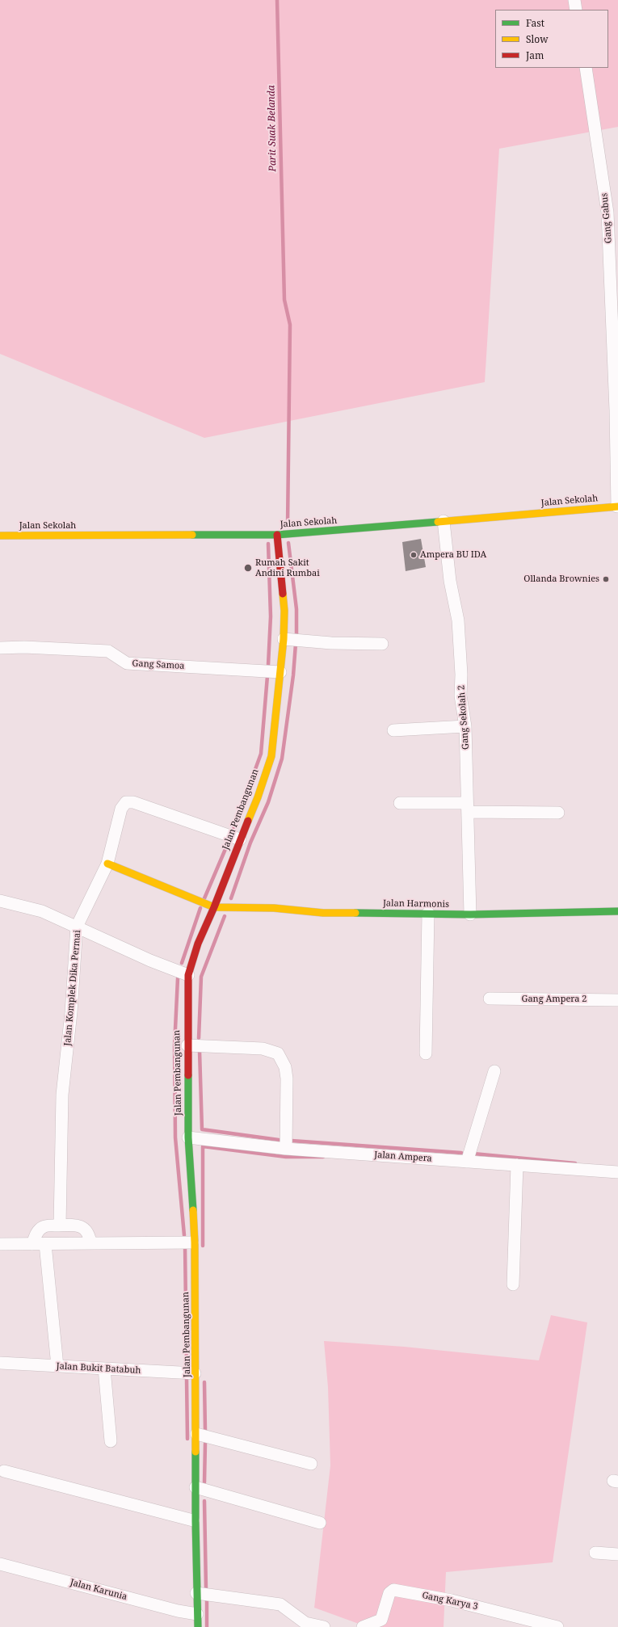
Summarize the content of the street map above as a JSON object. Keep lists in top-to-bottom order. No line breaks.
{"streets":{"street":["Gang Gabus","Jalan Sekolah","Gang Samoa","Gang Sekolah 2","Jalan Pembangunan","Jalan Harmonis","Jalan Komplek Dika Permai","Gang Ampera 2","Jalan Ampera","Jalan Bukit Batabuh","Jalan Karunia","Gang Karya 3"]},"crossings":[["Gang Gabus","Jalan Sekolah"],["Jalan Sekolah","Gang Sekolah 2"],["Jalan Sekolah","Jalan Pembangunan"],["Gang Samoa","Jalan Pembangunan"],["Gang Sekolah 2","Jalan Harmonis"],["Jalan Pembangunan","Jalan Harmonis"],["Jalan Pembangunan","Jalan Komplek Dika Permai"],["Jalan Pembangunan","Jalan Ampera"],["Jalan Pembangunan","Jalan Bukit Batabuh"],["Jalan Pembangunan","Jalan Karunia"]],"water":["Parit Suak Belanda"],"places":["Ampera BU IDA","Rumah Sakit Andini Rumbai","Ollanda Brownies"],"legend":["Fast","Slow","Jam"]}
